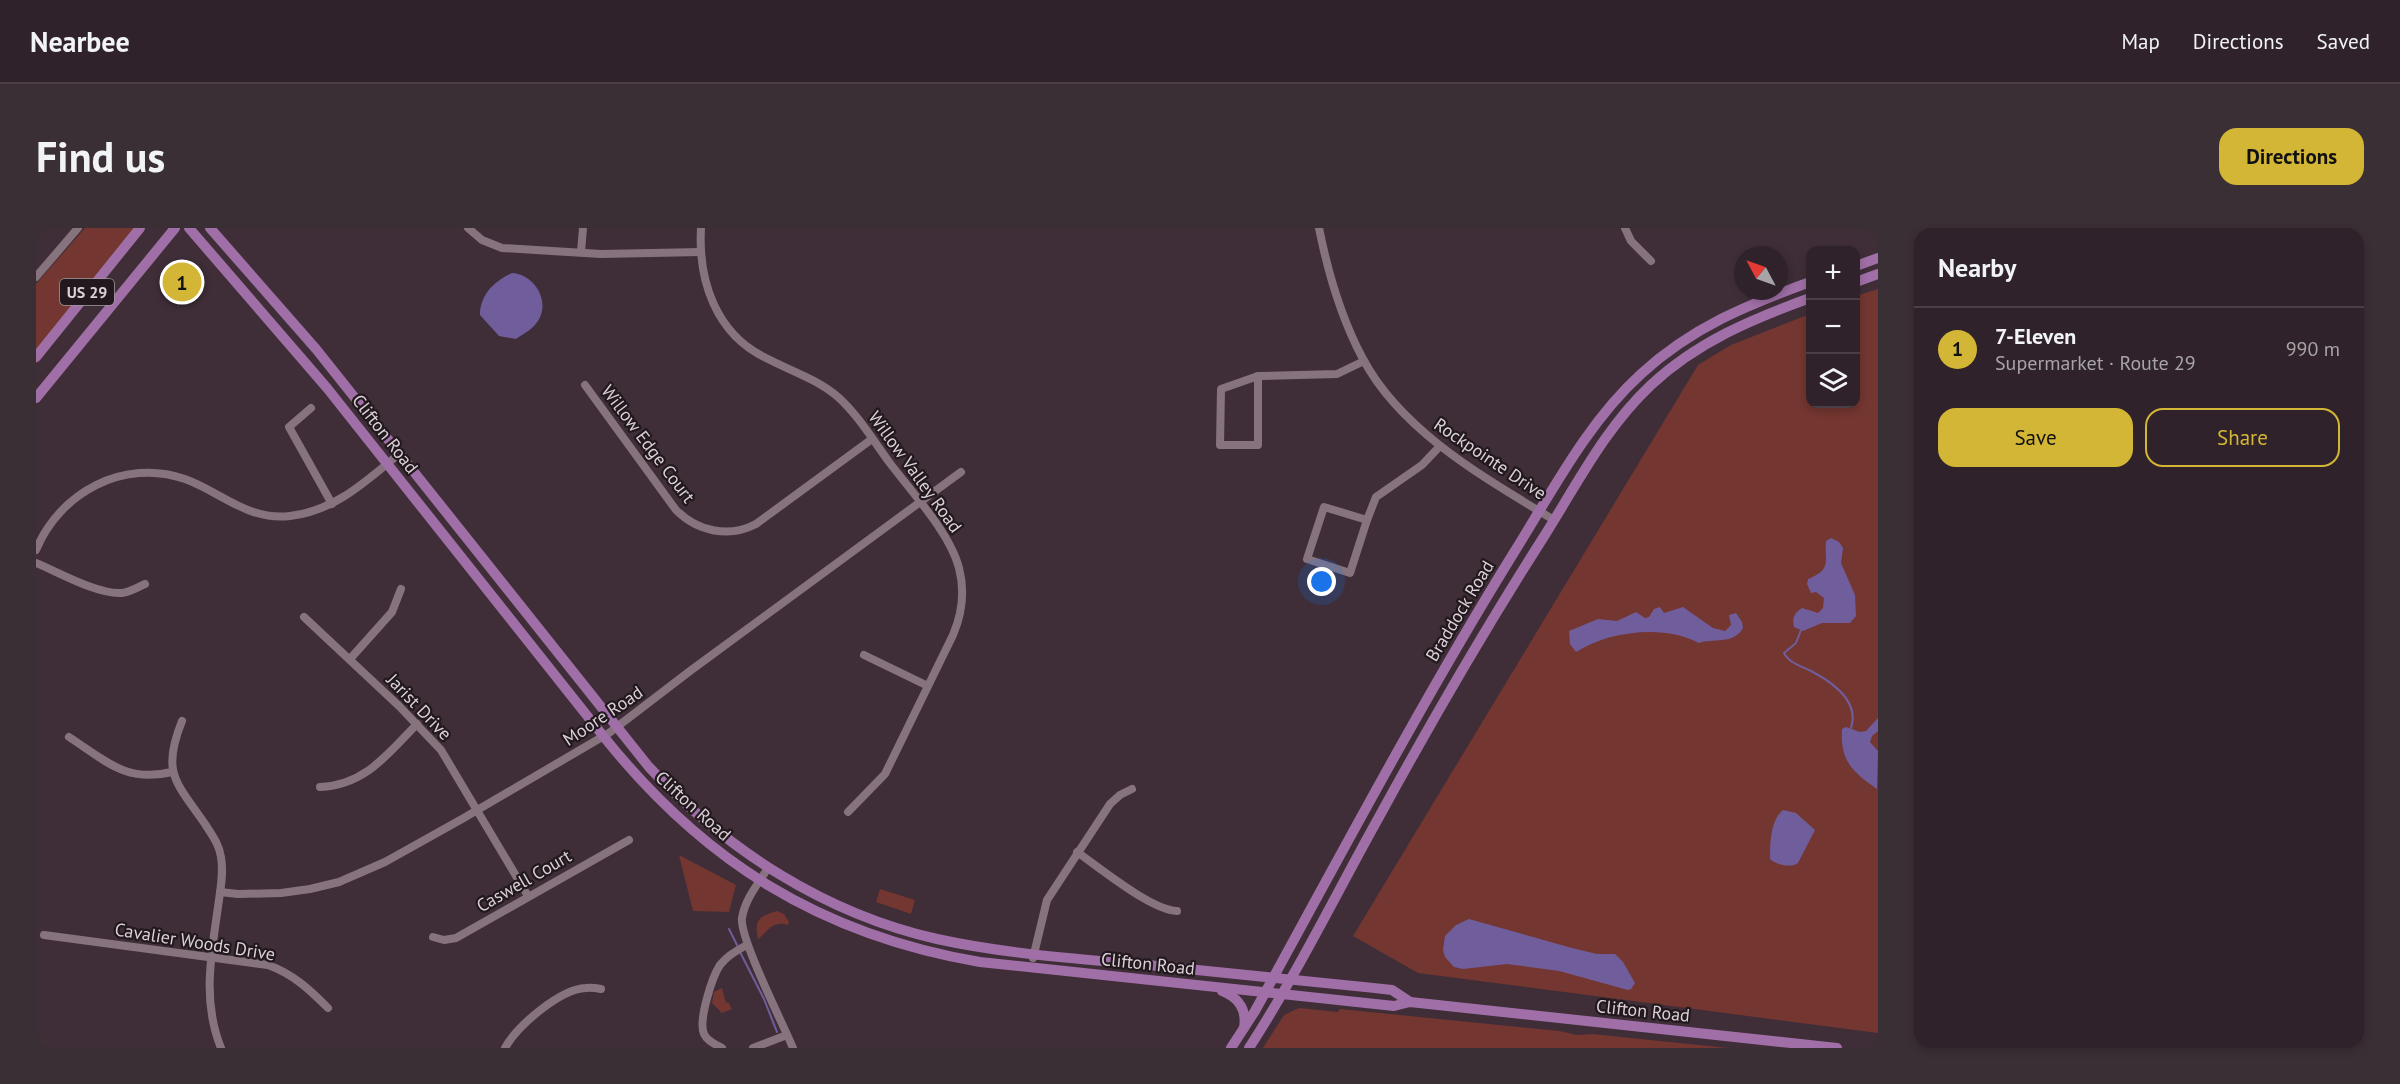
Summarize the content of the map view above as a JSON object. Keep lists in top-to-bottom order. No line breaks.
{"streets":{"main road":["US 29","Clifton Road","Braddock Road"],"street":["Willow Edge Court","Rockpointe Drive","Willow Valley Road","Jarist Drive","Moore Road","Caswell Court","Cavalier Woods Drive"]},"crossings":[["Clifton Road","Braddock Road"],["Clifton Road","Moore Road"],["Willow Edge Court","Willow Valley Road"],["Rockpointe Drive","Braddock Road"],["Willow Valley Road","Moore Road"],["Jarist Drive","Moore Road"],["Jarist Drive","Caswell Court"]],"north":"top left","page":{"header":"Nearbee","nav":["Map","Directions","Saved"],"buttons":["Directions",["Save","Share"]],"title":"Find us","heading":"Nearby","map_buttons":["+","−"],"pins":"1","list":[{"mark":"1","name":"7-Eleven","note":"Supermarket · Route 29","value":"990 m"}]}}
